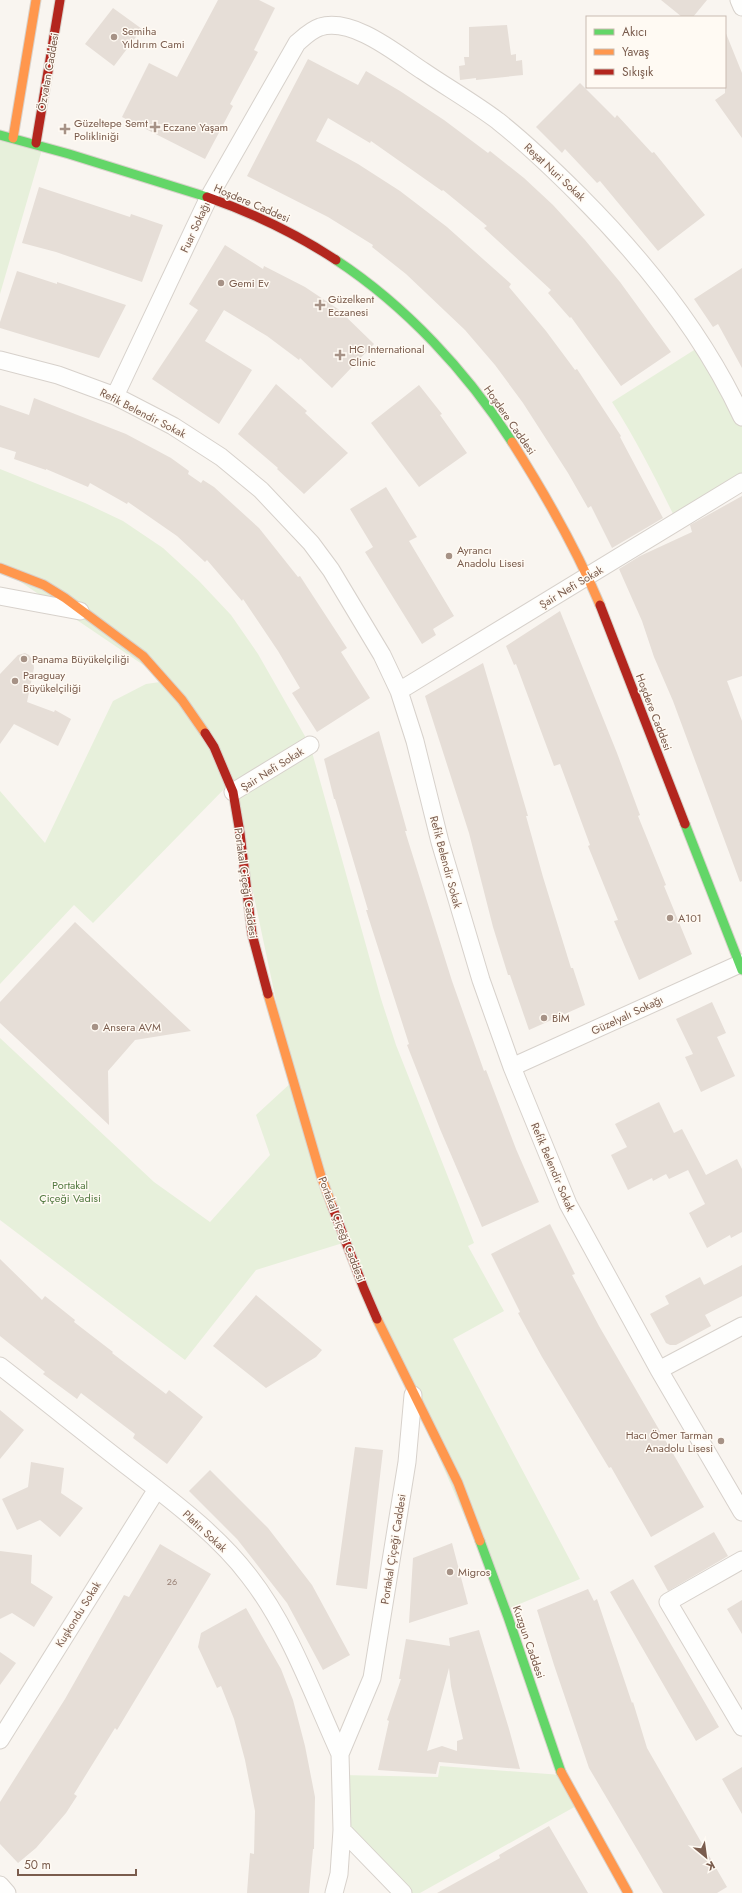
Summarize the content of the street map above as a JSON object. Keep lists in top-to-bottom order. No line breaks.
{"streets":{"street":["Özvatan Caddesi","Reşat Nuri Sokak","Hoşdere Caddesi","Fuar Sokağı","Refik Belendir Sokak","Şair Nefi Sokak","Portakal Çiçeği Caddesi","Güzelyalı Sokağı","Platin Sokak","Kuşkondu Sokak","Kuzgun Caddesi"]},"crossings":[["Özvatan Caddesi","Hoşdere Caddesi"],["Reşat Nuri Sokak","Fuar Sokağı"],["Hoşdere Caddesi","Fuar Sokağı"],["Hoşdere Caddesi","Şair Nefi Sokak"],["Hoşdere Caddesi","Güzelyalı Sokağı"],["Fuar Sokağı","Refik Belendir Sokak"],["Refik Belendir Sokak","Şair Nefi Sokak"],["Refik Belendir Sokak","Güzelyalı Sokağı"],["Şair Nefi Sokak","Portakal Çiçeği Caddesi"],["Portakal Çiçeği Caddesi","Platin Sokak"],["Portakal Çiçeği Caddesi","Kuzgun Caddesi"],["Platin Sokak","Kuşkondu Sokak"]],"parks":["Portakal Çiçeği Vadisi"],"places":{"other":["Semiha Yıldırım Cami","Gemi Ev","Ayrancı Anadolu Lisesi","Panama Büyükelçiliği","Paraguay Büyükelçiliği","A101","BİM","Ansera AVM","Hacı Ömer Tarman Anadolu Lisesi","Migros"],"health":["Eczane Yaşam","Güzeltepe Semt Polikliniği","Güzelkent Eczanesi","HC International Clinic"]},"house_numbers":["26"],"legend":["Akıcı","Yavaş","Sıkışık"],"scale_bar":"50 m","north":"bottom right"}
